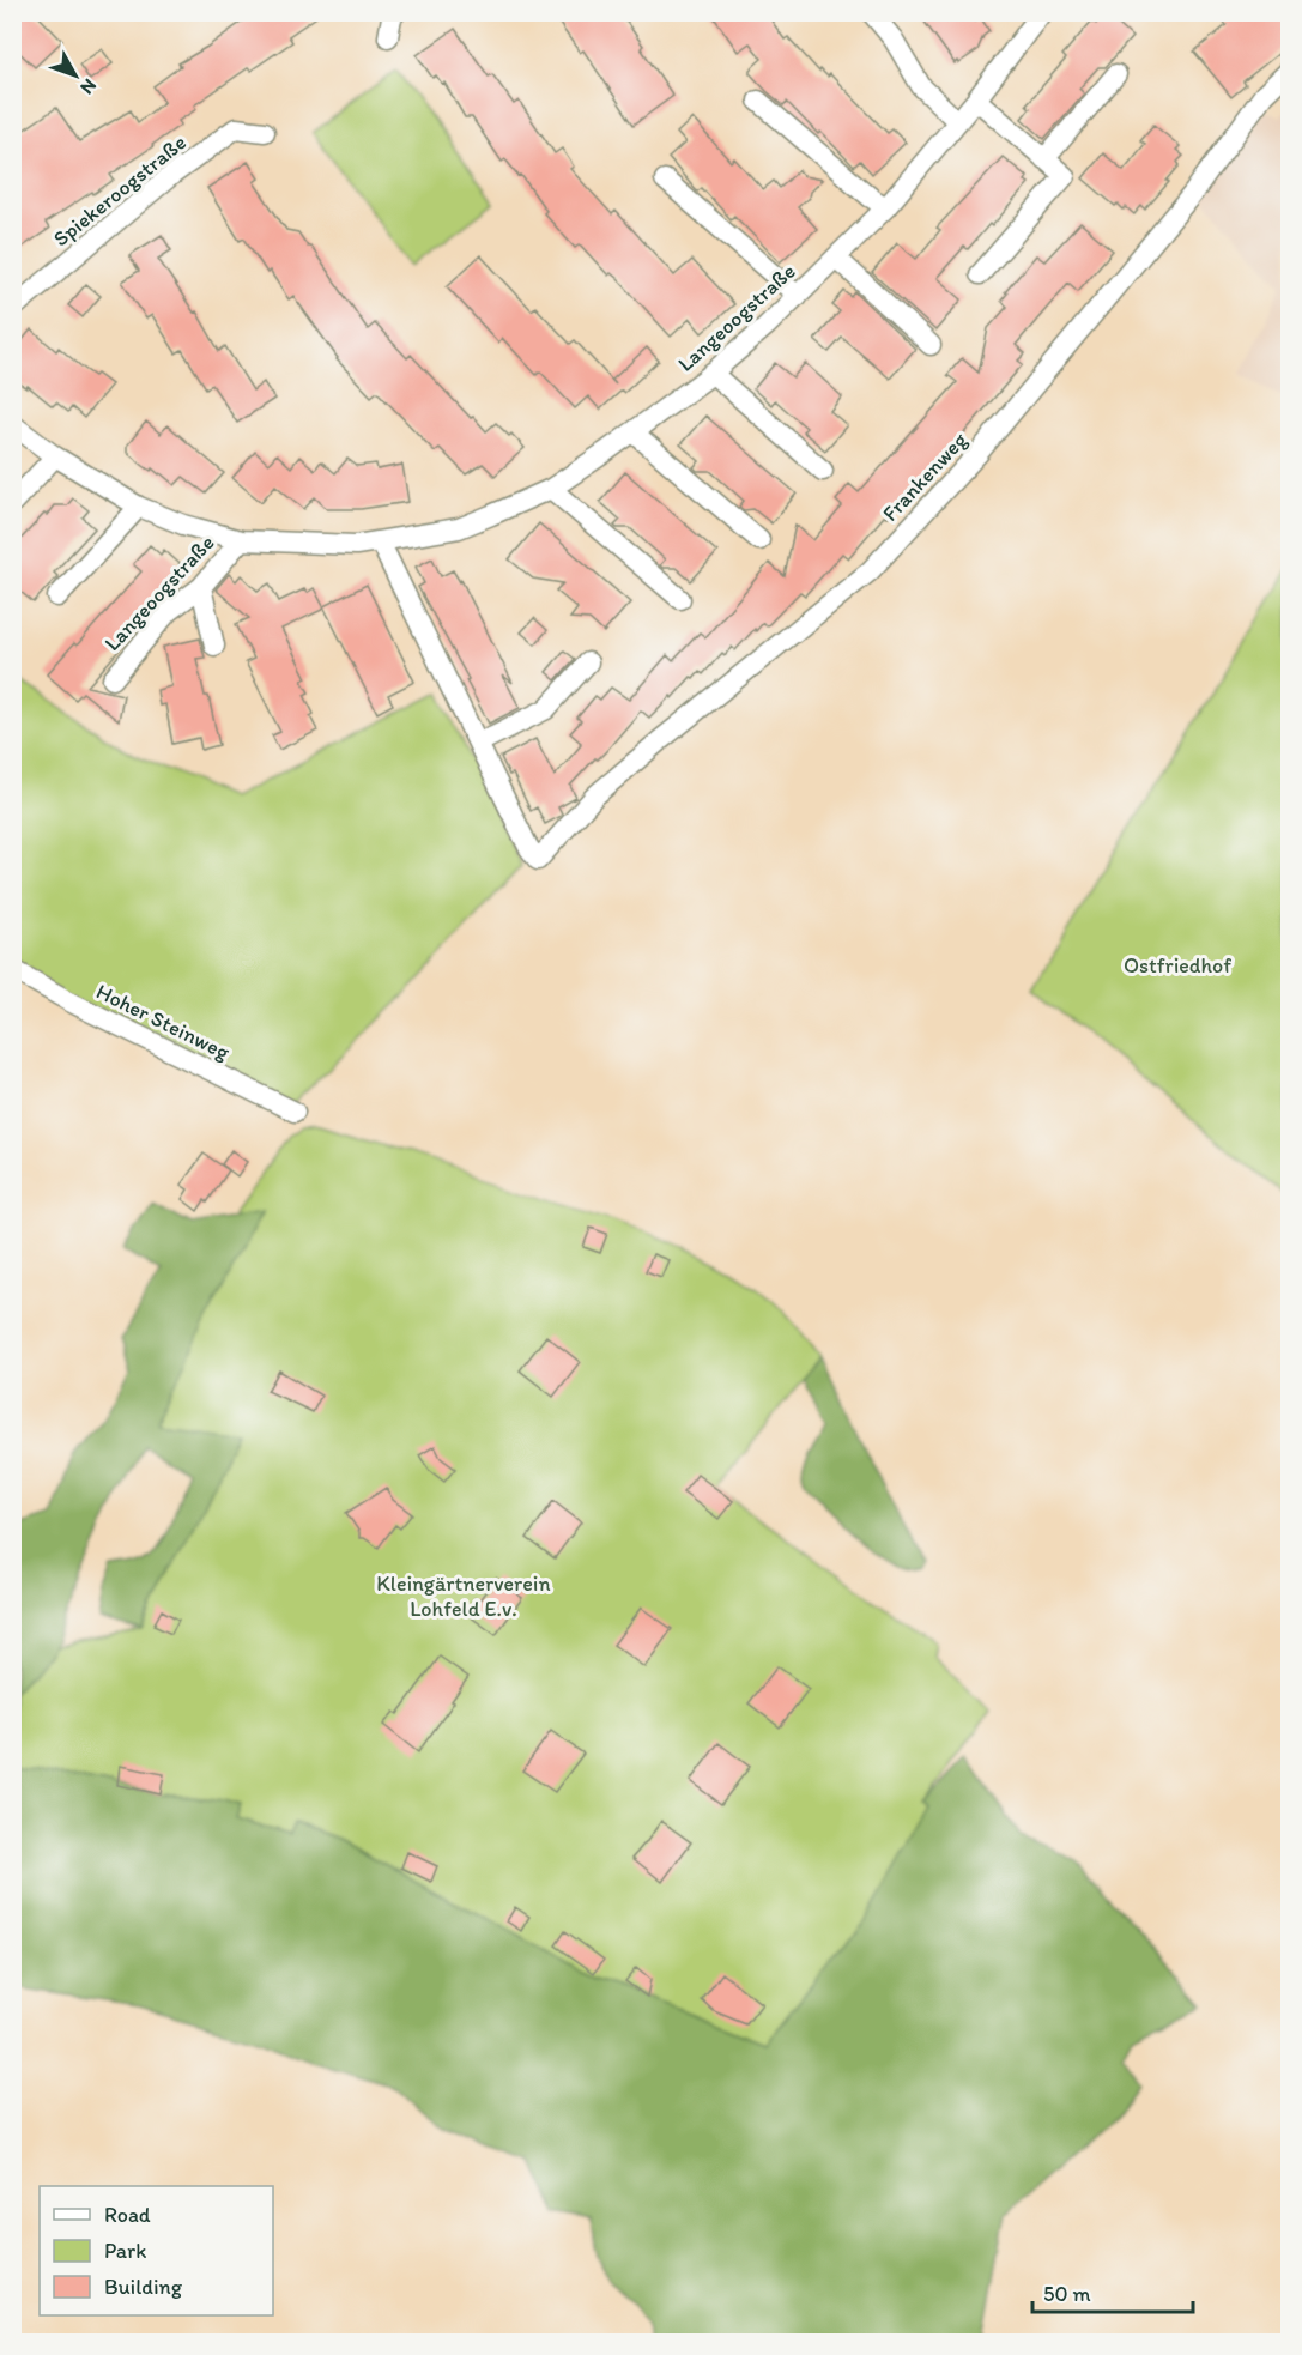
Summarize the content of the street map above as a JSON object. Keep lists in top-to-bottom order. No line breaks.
{"streets":{"street":["Spiekeroogstraße","Langeoogstraße","Frankenweg","Hoher Steinweg"]},"parks":["Ostfriedhof","Kleingärtnerverein Lohfeld E.v."],"legend":["Road","Park","Building"],"scale_bar":"50 m","north":"bottom right"}
